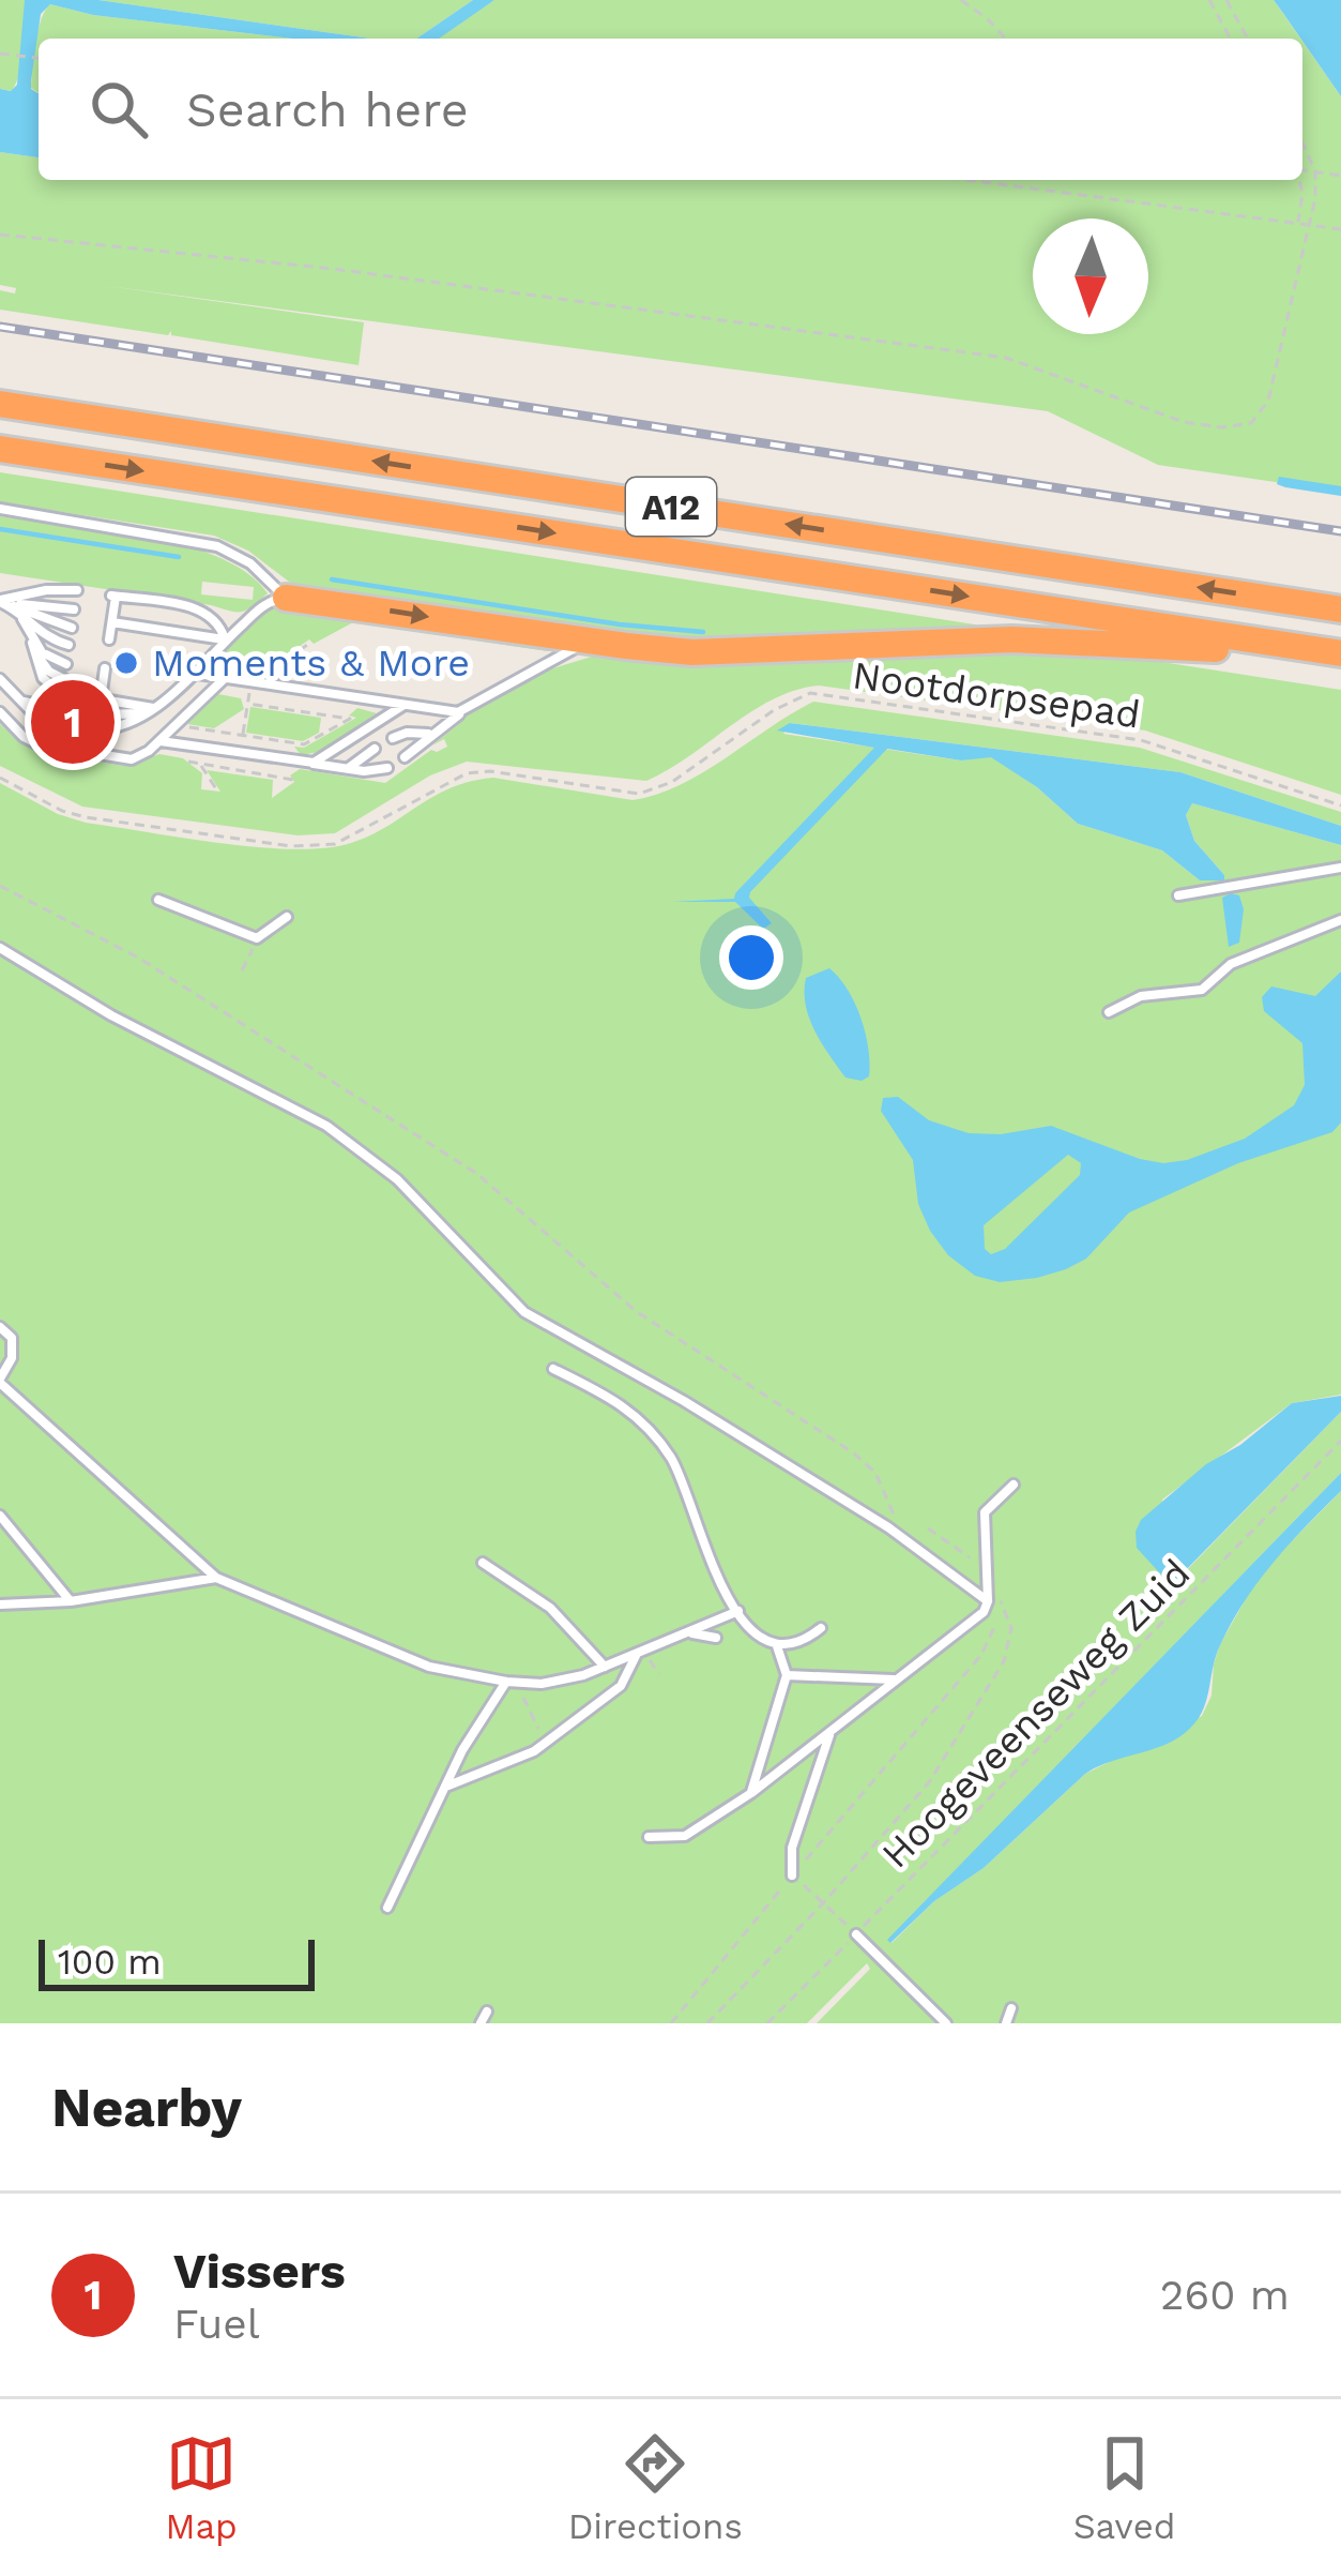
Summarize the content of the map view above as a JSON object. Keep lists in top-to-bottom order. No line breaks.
{"streets":{"highway":["A12"],"path":["Nootdorpsepad","Hoogeveenseweg Zuid"]},"places":["Moments & More"],"scale_bar":"100 m","north":"bottom","page":{"search":"Search here","pins":"1","scale":"100 m","heading":"Nearby","list":[{"mark":"1","name":"Vissers","note":"Fuel","value":"260 m"}],"nav":["Map","Directions","Saved"]}}
